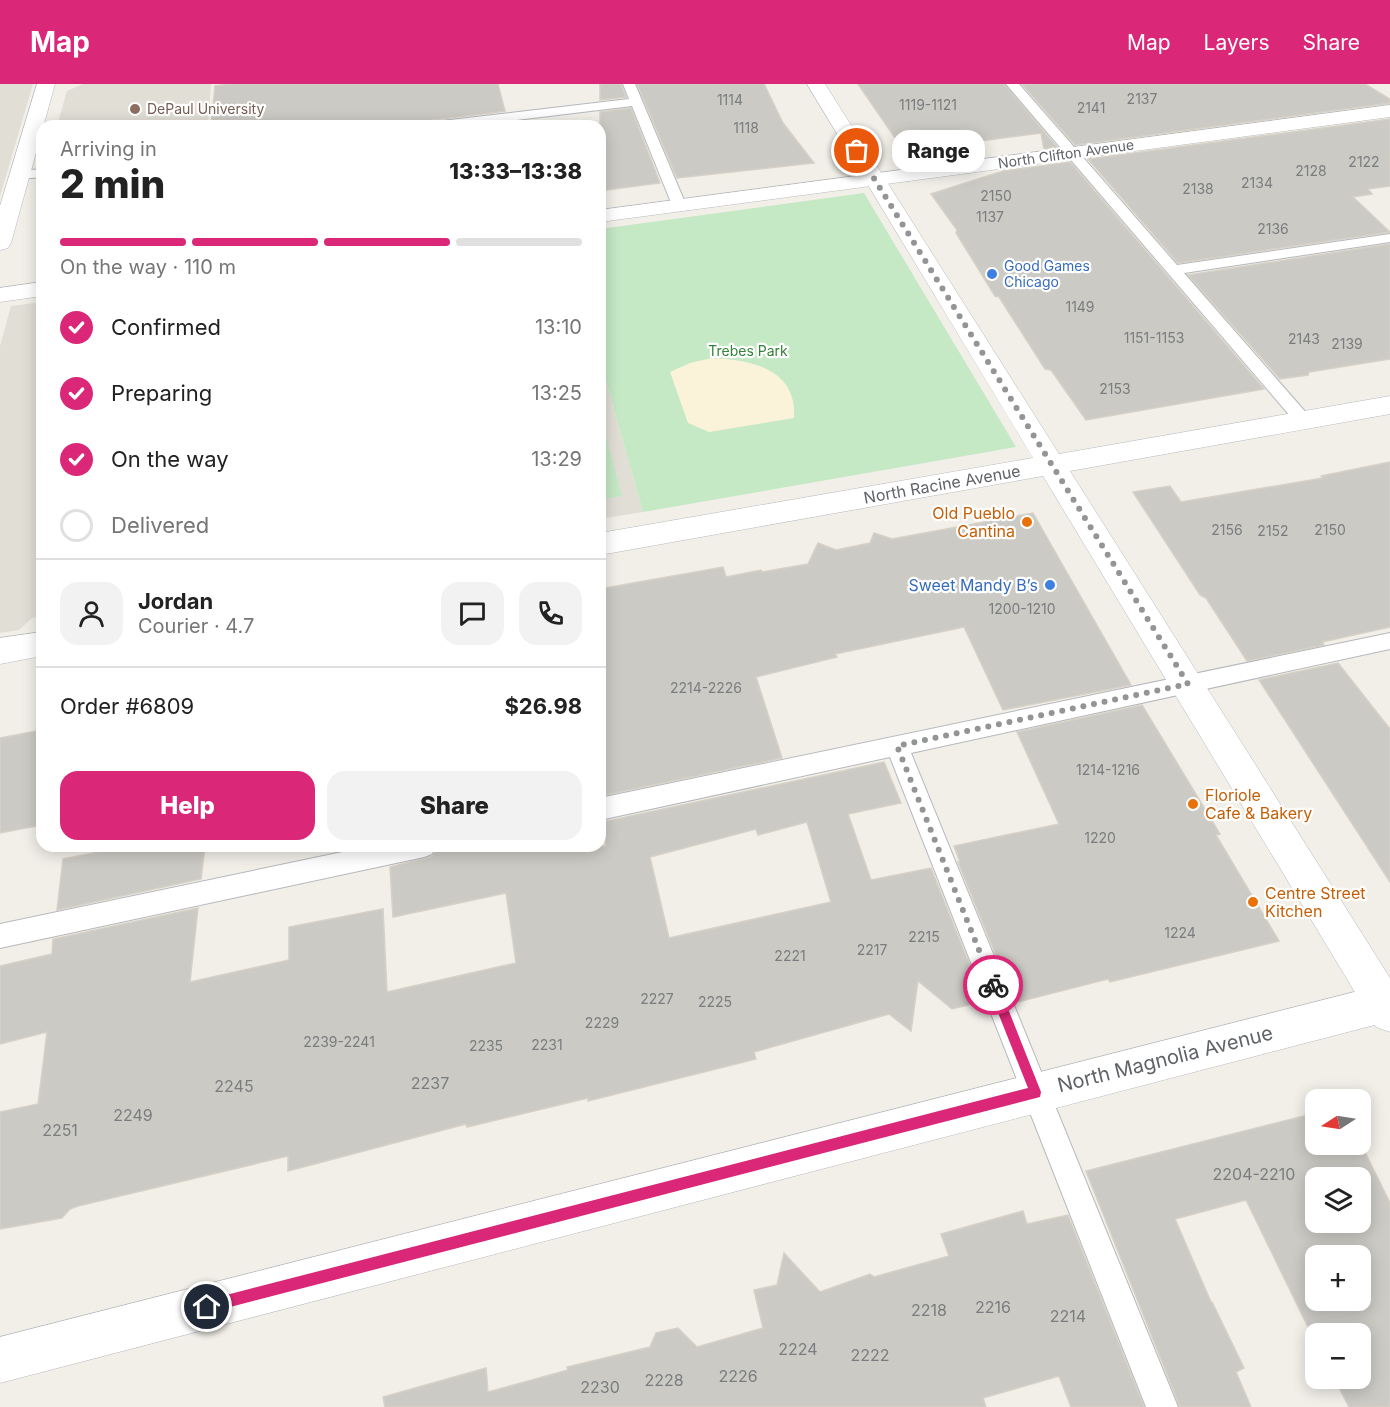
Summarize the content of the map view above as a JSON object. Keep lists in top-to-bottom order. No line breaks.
{"streets":{"street":["North Clifton Avenue","North Racine Avenue","North Magnolia Avenue"]},"parks":["Trebes Park"],"places":["DePaul University","Range","Good Games Chicago","Old Pueblo Cantina","Sweet Mandy B’s","Floriole Cafe & Bakery","Centre Street Kitchen"],"house_numbers":["2137","1114","1119-1121","2141","1118","2122","2128","2134","2138","2150","1137","2136","1149","1151-1153","2143","2139","2153","2156","2150","2152","1200-1210","2214-2226","1214-1216","1220","1224","2215","2217","2221","2227","2225","2229","2239-2241","2231","2235","2237","2245","2249","2251","2204-2210","2216","2218","2214","2224","2222","2226","2228","2230"],"north":"left","page":{"header":"Map","nav":["Map","Layers","Share"],"heading":["2 min","Arriving in","13:33–13:38"],"panel":["Jordan","Courier · 4.7","Order #6809","$26.98"],"bubble":"Range","bar":"On the way · 110 m","list":[["Confirmed","13:10"],["Preparing","13:25"],["On the way","13:29"],"Delivered"],"buttons":["Help","Share"],"map_buttons":["+","−"]}}
